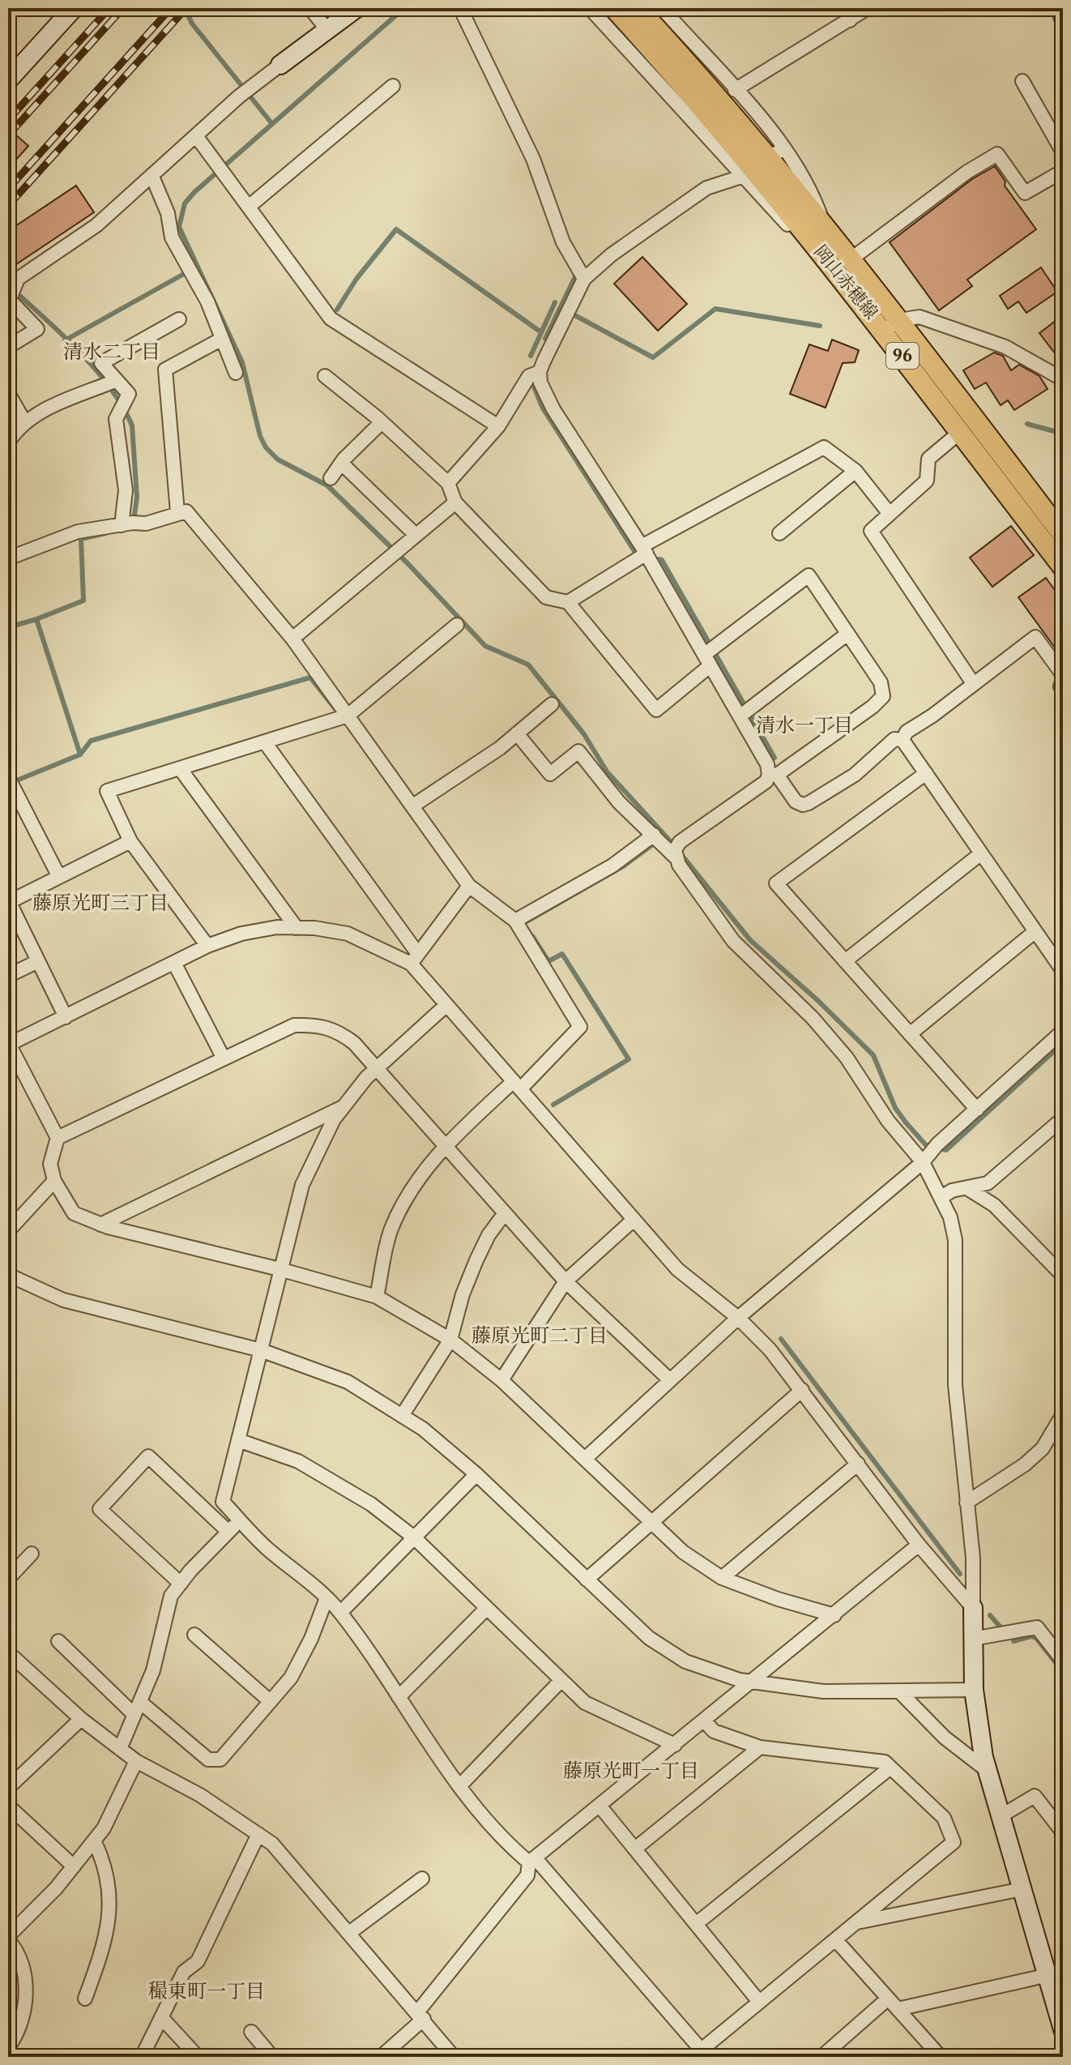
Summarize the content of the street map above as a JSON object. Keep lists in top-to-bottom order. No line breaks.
{"streets":{"main road":["岡山赤穂線","96"]},"districts":["清水二丁目","清水一丁目","藤原光町三丁目","藤原光町二丁目","藤原光町一丁目","穝東町一丁目"]}
